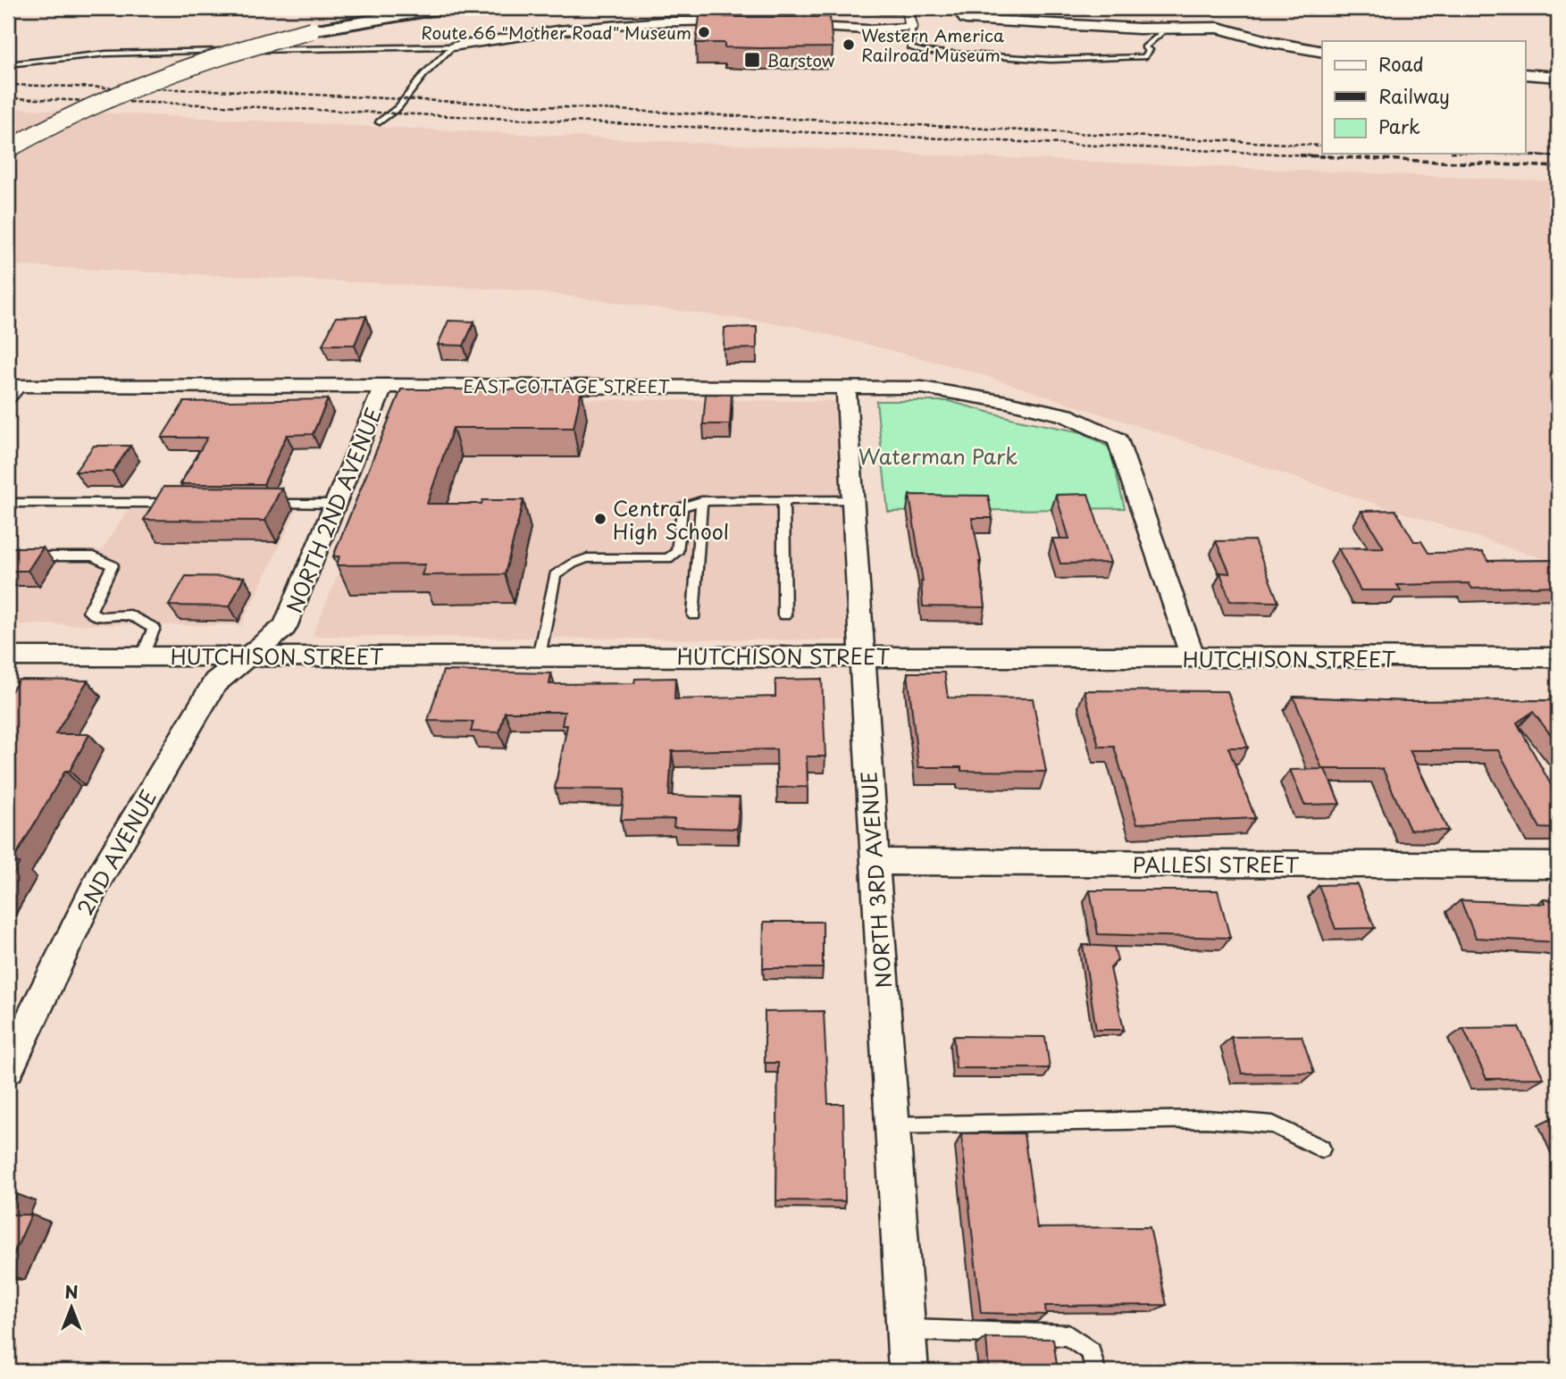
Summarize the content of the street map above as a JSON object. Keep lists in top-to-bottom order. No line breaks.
{"streets":{"street":["EAST COTTAGE STREET","NORTH 2ND AVENUE","HUTCHISON STREET","2ND AVENUE","PALLESI STREET","NORTH 3RD AVENUE"]},"crossings":[["EAST COTTAGE STREET","NORTH 2ND AVENUE"],["EAST COTTAGE STREET","HUTCHISON STREET"],["EAST COTTAGE STREET","NORTH 3RD AVENUE"],["NORTH 2ND AVENUE","HUTCHISON STREET"],["NORTH 2ND AVENUE","2ND AVENUE"],["HUTCHISON STREET","2ND AVENUE"],["HUTCHISON STREET","NORTH 3RD AVENUE"],["PALLESI STREET","NORTH 3RD AVENUE"]],"parks":["Waterman Park"],"places":{"other":["Route 66 \"Mother Road\" Museum","Western America Railroad Museum","Central High School"],"transit":["Barstow"]},"legend":["Road","Railway","Park"],"north":"top"}
